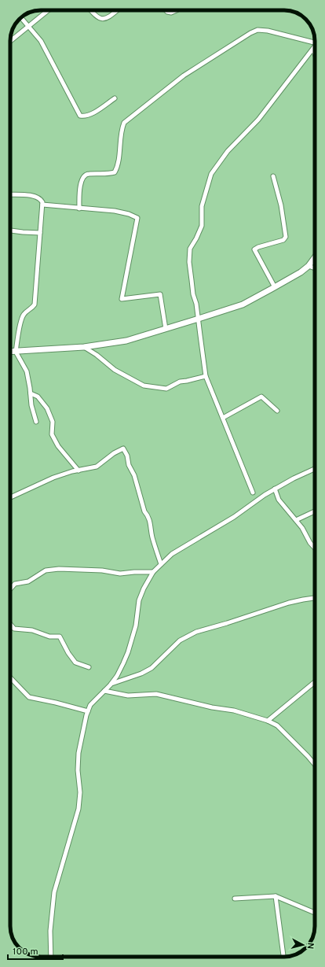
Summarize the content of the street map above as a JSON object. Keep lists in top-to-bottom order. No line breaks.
{"scale_bar":"100 m","north":"right"}
